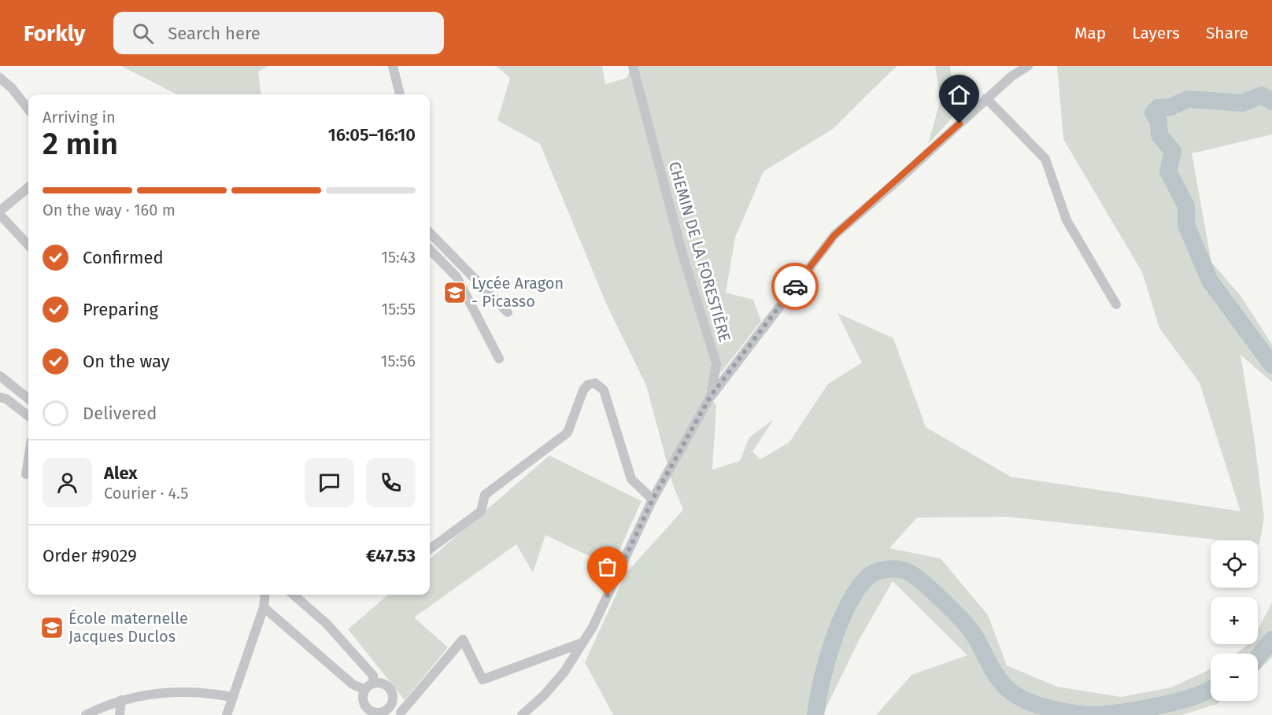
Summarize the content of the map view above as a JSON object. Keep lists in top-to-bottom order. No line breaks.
{"streets":{"street":["CHEMIN DE LA FORESTIÈRE"]},"places":{"school or university":["Lycée Aragon - Picasso","École maternelle Jacques Duclos"]},"page":{"header":"Forkly","search":"Search here","nav":["Map","Layers","Share"],"heading":["2 min","Arriving in","16:05–16:10"],"panel":["Alex","Courier · 4.5","Order #9029","€47.53"],"bar":"On the way · 160 m","list":[["Confirmed","15:43"],["Preparing","15:55"],["On the way","15:56"],"Delivered"],"map_buttons":["+","−"]}}
